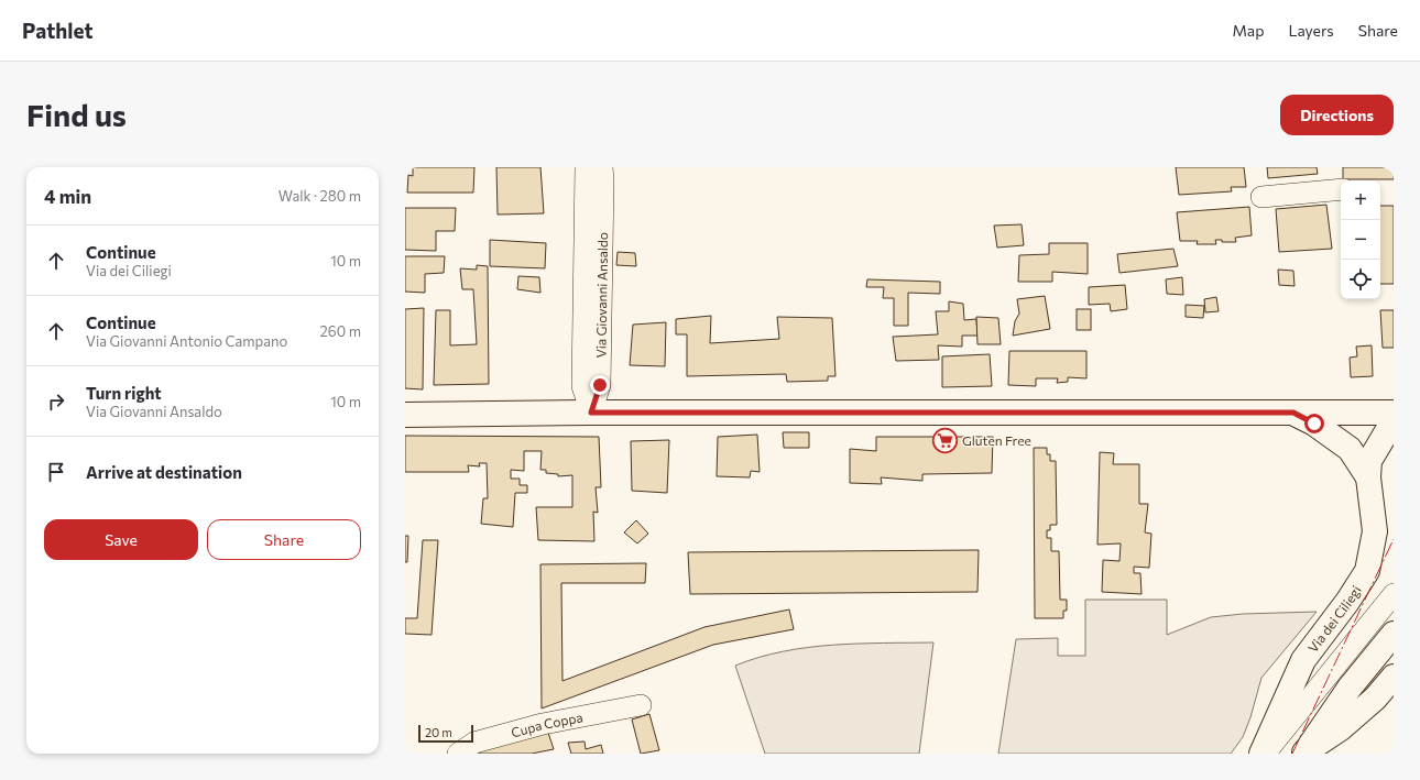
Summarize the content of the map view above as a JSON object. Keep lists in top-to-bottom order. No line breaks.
{"streets":{"main road":["Via dei Ciliegi"],"street":["Via Giovanni Ansaldo","Cupa Coppa"]},"places":{"supermarket":["Gluten Free"]},"scale_bar":"20 m","page":{"header":"Pathlet","nav":["Map","Layers","Share"],"buttons":["Directions",["Save","Share"]],"title":"Find us","heading":["4 min","Walk · 280 m"],"map_buttons":["+","−"],"list":[["Continue","Via dei Ciliegi","10 m"],["Continue","Via Giovanni Antonio Campano","260 m"],["Turn right","Via Giovanni Ansaldo","10 m"],"Arrive at destination"],"scale":"20 m"}}
